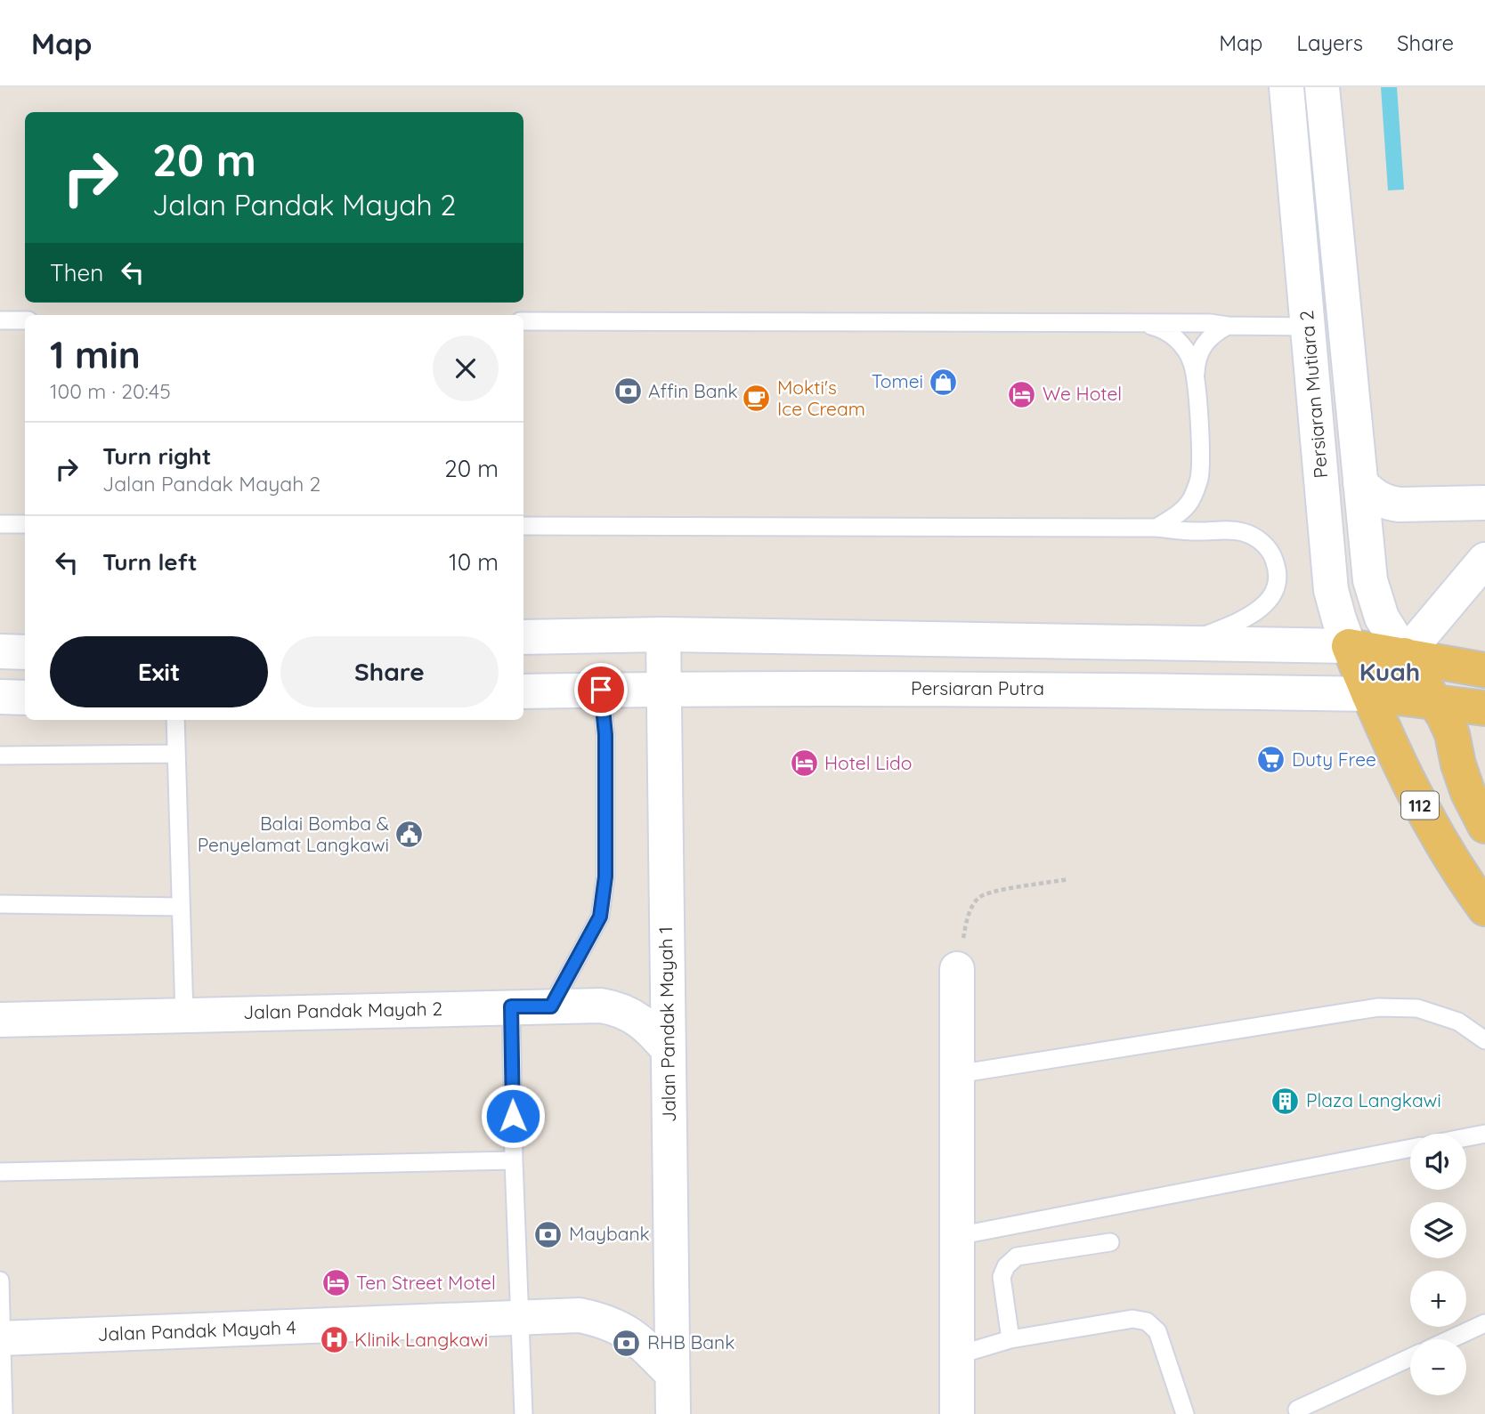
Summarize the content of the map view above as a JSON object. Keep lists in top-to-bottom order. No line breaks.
{"streets":{"main road":["Persiaran Mutiara 2","Persiaran Putra","112"],"street":["Jalan Pandak Mayah 2","Jalan Pandak Mayah 1","Jalan Pandak Mayah 4"]},"crossings":[["Persiaran Mutiara 2","Persiaran Putra"],["Persiaran Mutiara 2","112"],["Persiaran Putra","112"],["Persiaran Putra","Jalan Pandak Mayah 1"],["Jalan Pandak Mayah 2","Jalan Pandak Mayah 1"],["Jalan Pandak Mayah 1","Jalan Pandak Mayah 4"]],"districts":["Kuah"],"places":{"shop":["Tomei"],"bank":["Affin Bank","Maybank","RHB Bank"],"hotel":["We Hotel","Hotel Lido","Ten Street Motel"],"cafe":["Mokti's Ice Cream"],"supermarket":["Duty Free"],"public building":["Balai Bomba & Penyelamat Langkawi"],"building":["Plaza Langkawi"],"hospital":["Klinik Langkawi"]},"page":{"header":"Map","nav":["Map","Layers","Share"],"turn":["20 m","Jalan Pandak Mayah 2"],"then":"Then","heading":["1 min","100 m · 20:45"],"list":[{"name":"Turn right","note":"Jalan Pandak Mayah 2","value":"20 m"},{"name":"Turn left","value":"10 m"}],"buttons":["Exit","Share"],"map_buttons":["+","−"]}}
